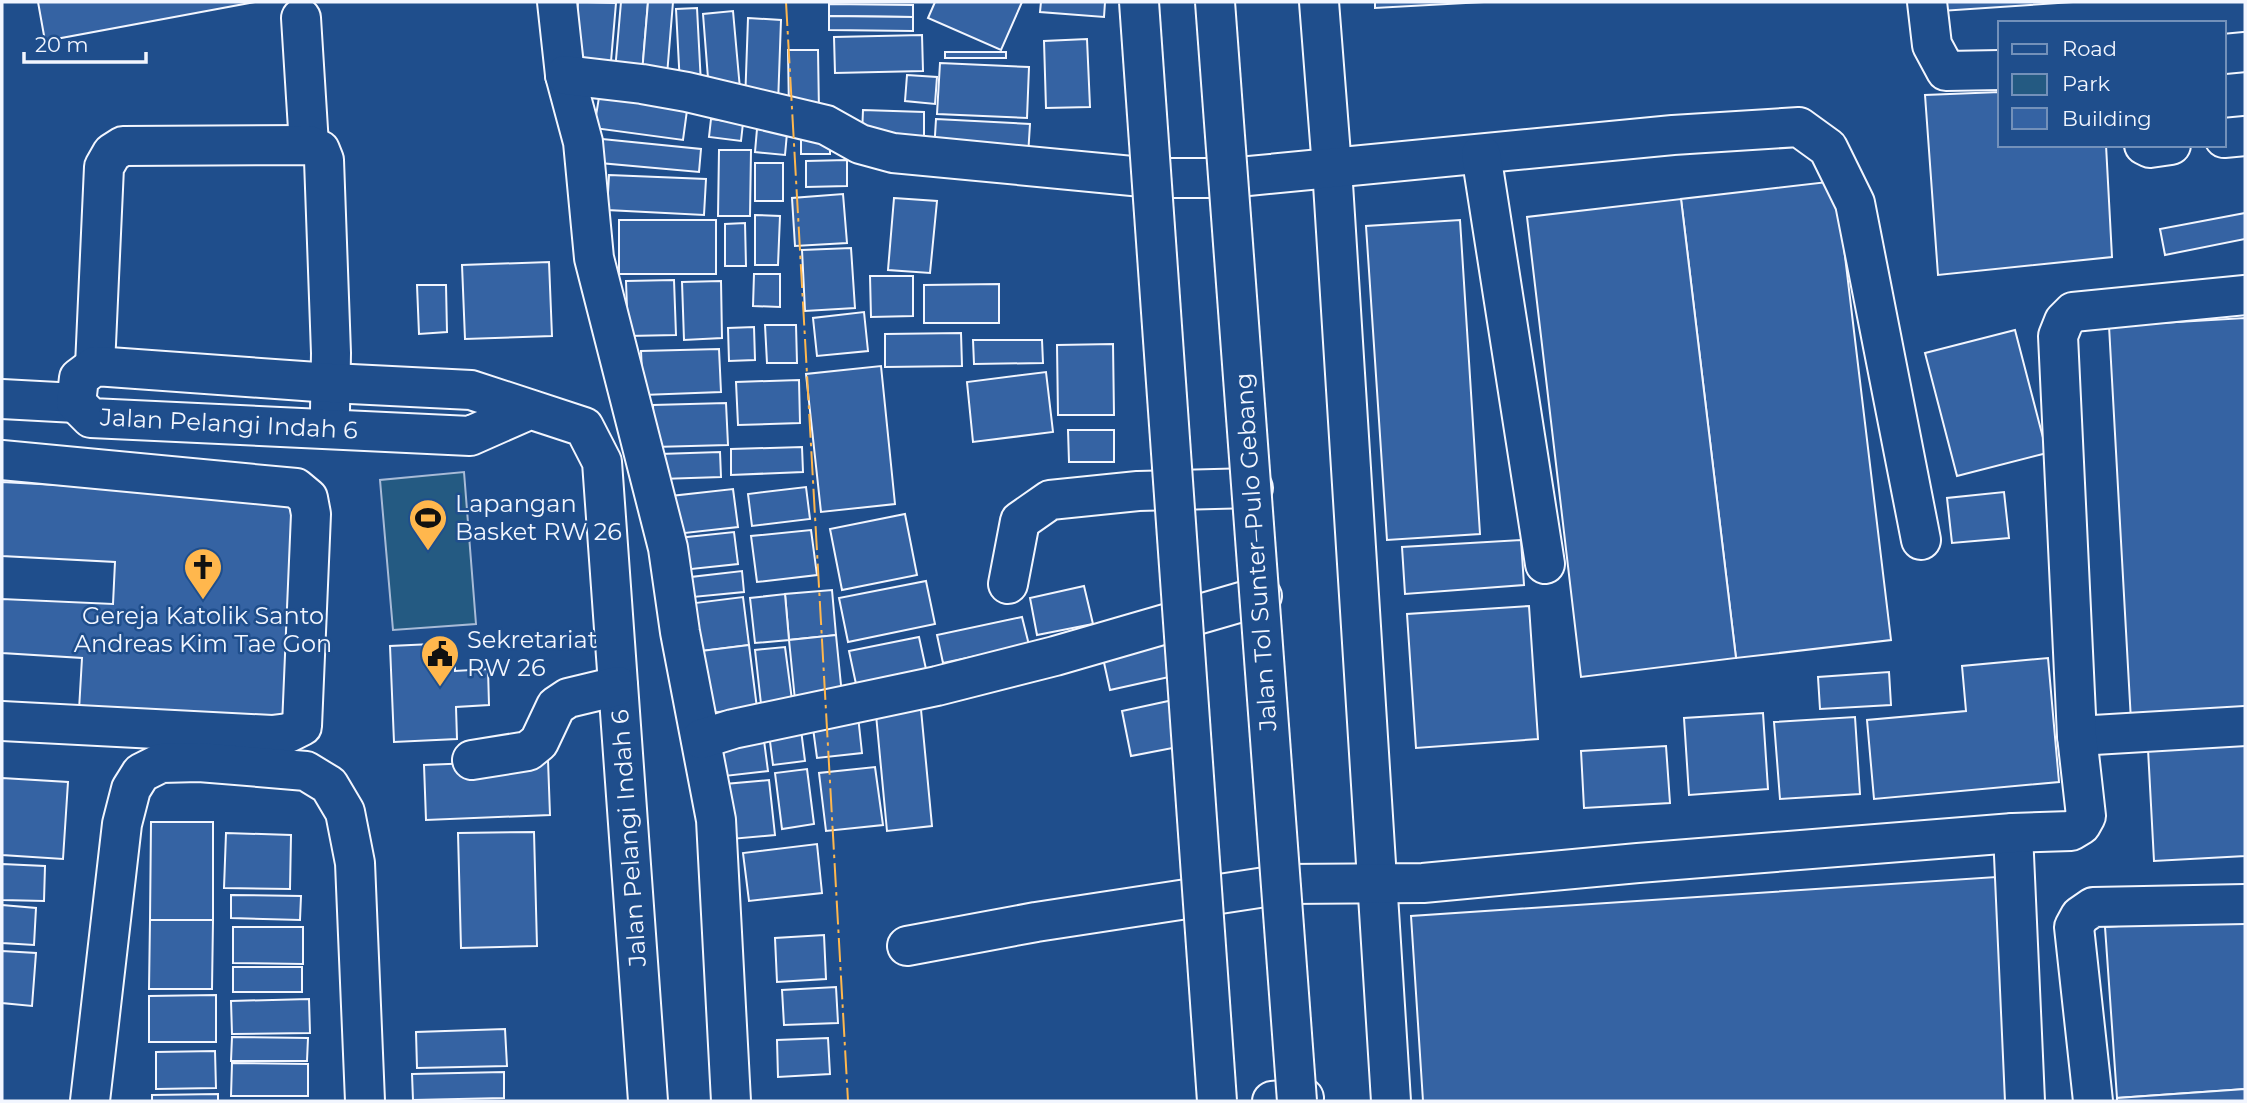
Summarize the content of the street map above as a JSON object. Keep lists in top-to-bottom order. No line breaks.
{"streets":{"main road":["Jalan Pelangi Indah 6","Jalan Tol Sunter–Pulo Gebang"]},"places":{"sports":["Lapangan Basket RW 26"],"church":["Gereja Katolik Santo Andreas Kim Tae Gon"],"public building":["Sekretariat RW 26"]},"legend":["Road","Park","Building"],"scale_bar":"20 m"}
